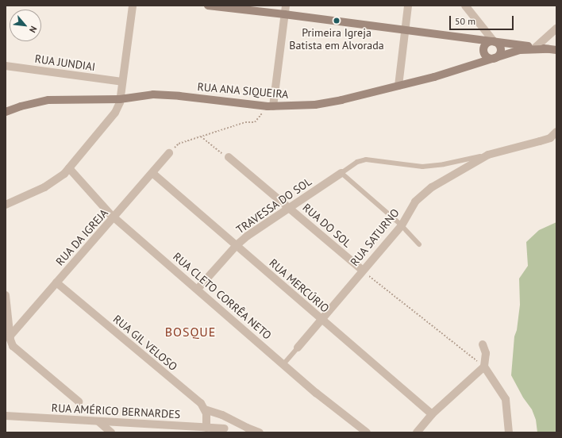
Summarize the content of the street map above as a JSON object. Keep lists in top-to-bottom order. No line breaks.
{"streets":{"street":["RUA JUNDIAI","RUA ANA SIQUEIRA","TRAVESSA DO SOL","RUA DO SOL","RUA DA IGREJA","RUA SATURNO","RUA MERCÚRIO","RUA CLETO CORRÊA NETO","RUA GIL VELOSO","RUA AMÉRICO BERNARDES"]},"crossings":[["TRAVESSA DO SOL","RUA DO SOL"],["TRAVESSA DO SOL","RUA SATURNO"],["TRAVESSA DO SOL","RUA MERCÚRIO"],["TRAVESSA DO SOL","RUA CLETO CORRÊA NETO"],["RUA DO SOL","RUA SATURNO"],["RUA DA IGREJA","RUA MERCÚRIO"],["RUA DA IGREJA","RUA CLETO CORRÊA NETO"],["RUA DA IGREJA","RUA GIL VELOSO"],["RUA SATURNO","RUA MERCÚRIO"],["RUA SATURNO","RUA CLETO CORRÊA NETO"]],"districts":["BOSQUE"],"places":["Primeira Igreja Batista em Alvorada"],"scale_bar":"50 m","north":"bottom right"}
